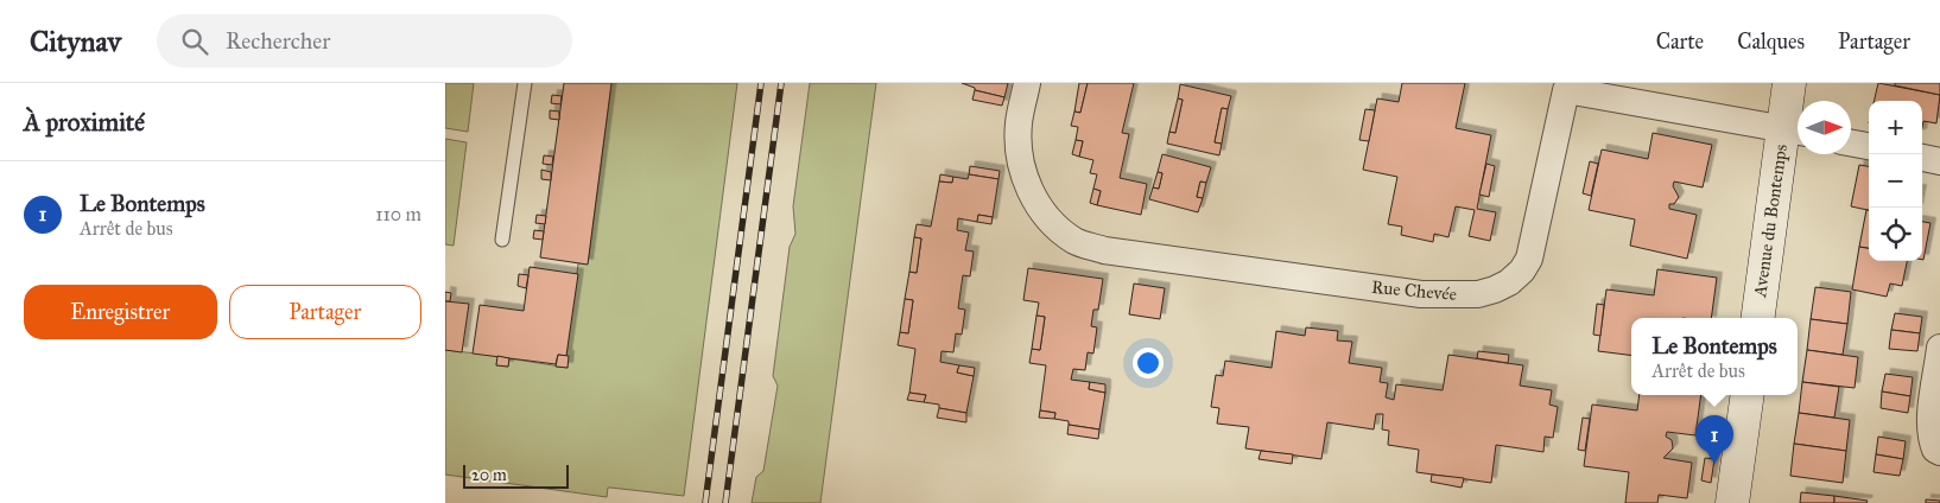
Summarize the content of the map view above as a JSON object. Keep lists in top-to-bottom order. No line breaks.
{"streets":{"street":["Avenue du Bontemps","Rue Chevée"]},"crossings":[["Avenue du Bontemps","Rue Chevée"]],"scale_bar":"20 m","north":"right","page":{"header":"Citynav","search":"Rechercher","nav":["Carte","Calques","Partager"],"heading":"À proximité","map_buttons":["+","−"],"list":[{"mark":"1","name":"Le Bontemps","note":"Arrêt de bus","value":"110 m"}],"buttons":["Enregistrer","Partager"],"popup":["Le Bontemps","Arrêt de bus"],"pins":"1","scale":"20 m"}}
